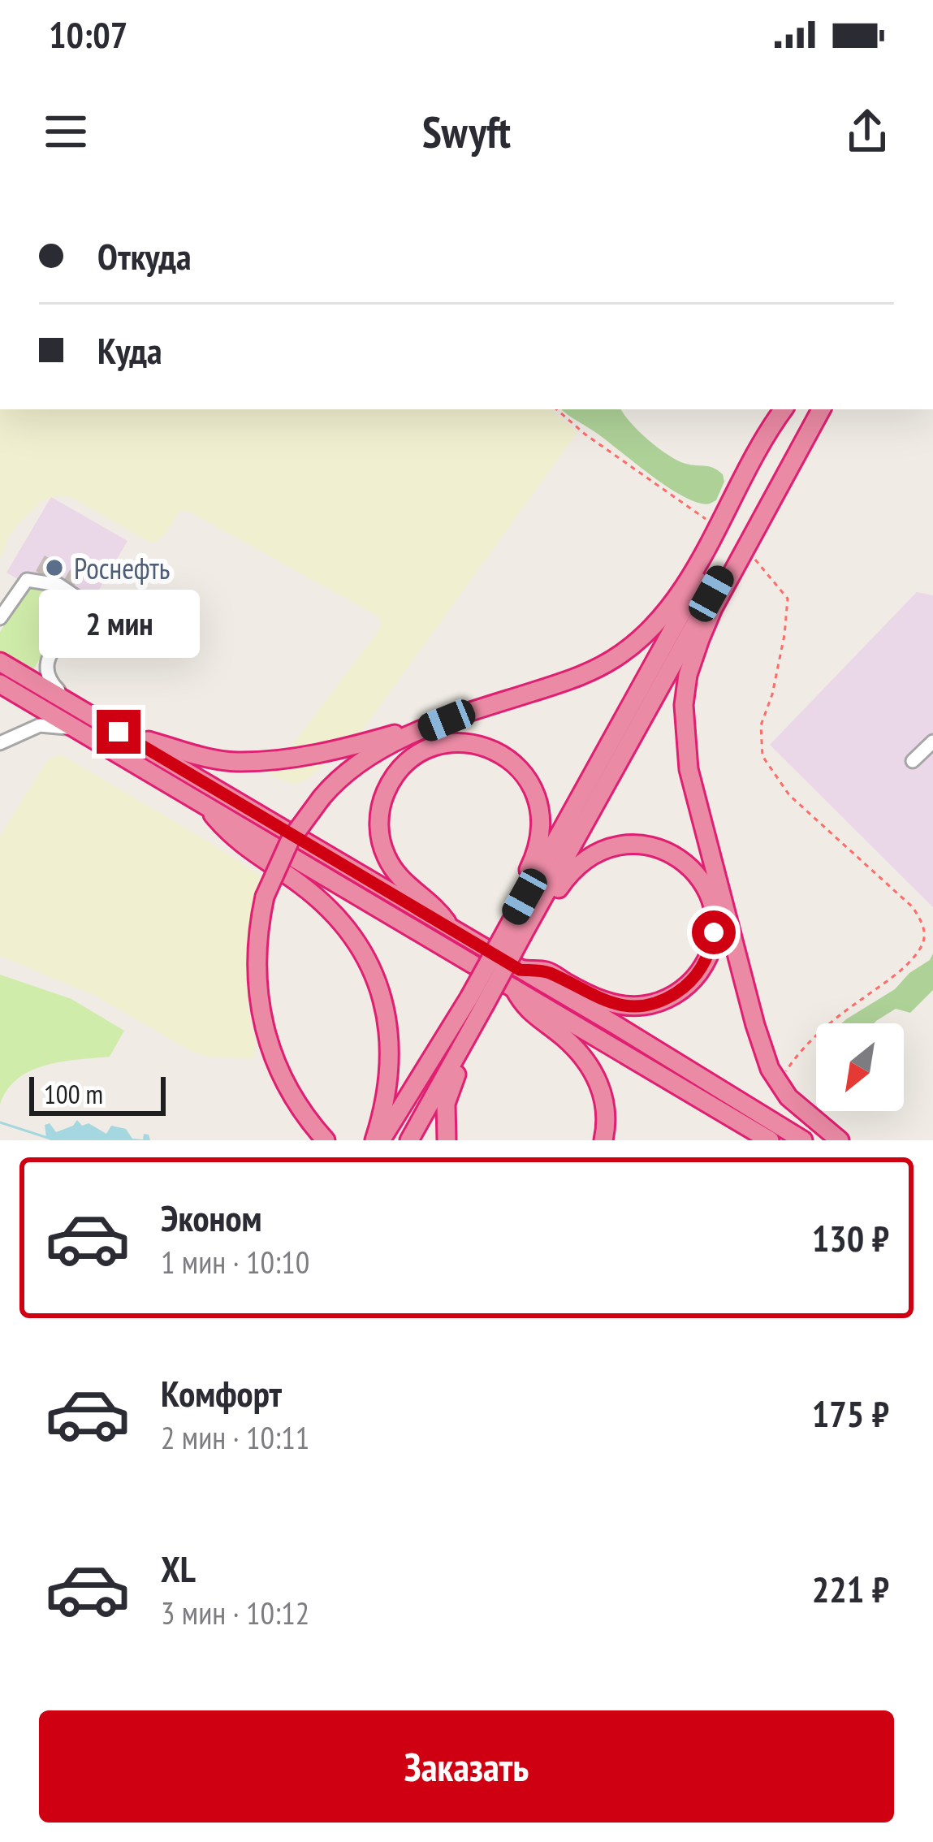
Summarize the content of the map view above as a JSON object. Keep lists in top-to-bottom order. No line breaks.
{"places":["Роснефть"],"scale_bar":"100 m","north":"bottom left","page":{"status":"10:07","header":"Swyft","banner":["Откуда","Куда"],"bubble":"2 мин","scale":"100 m","list":[{"name":"Эконом","note":"1 мин · 10:10","value":"130 ₽"},{"name":"Комфорт","note":"2 мин · 10:11","value":"175 ₽"},{"name":"XL","note":"3 мин · 10:12","value":"221 ₽"}],"buttons":"Заказать"}}
